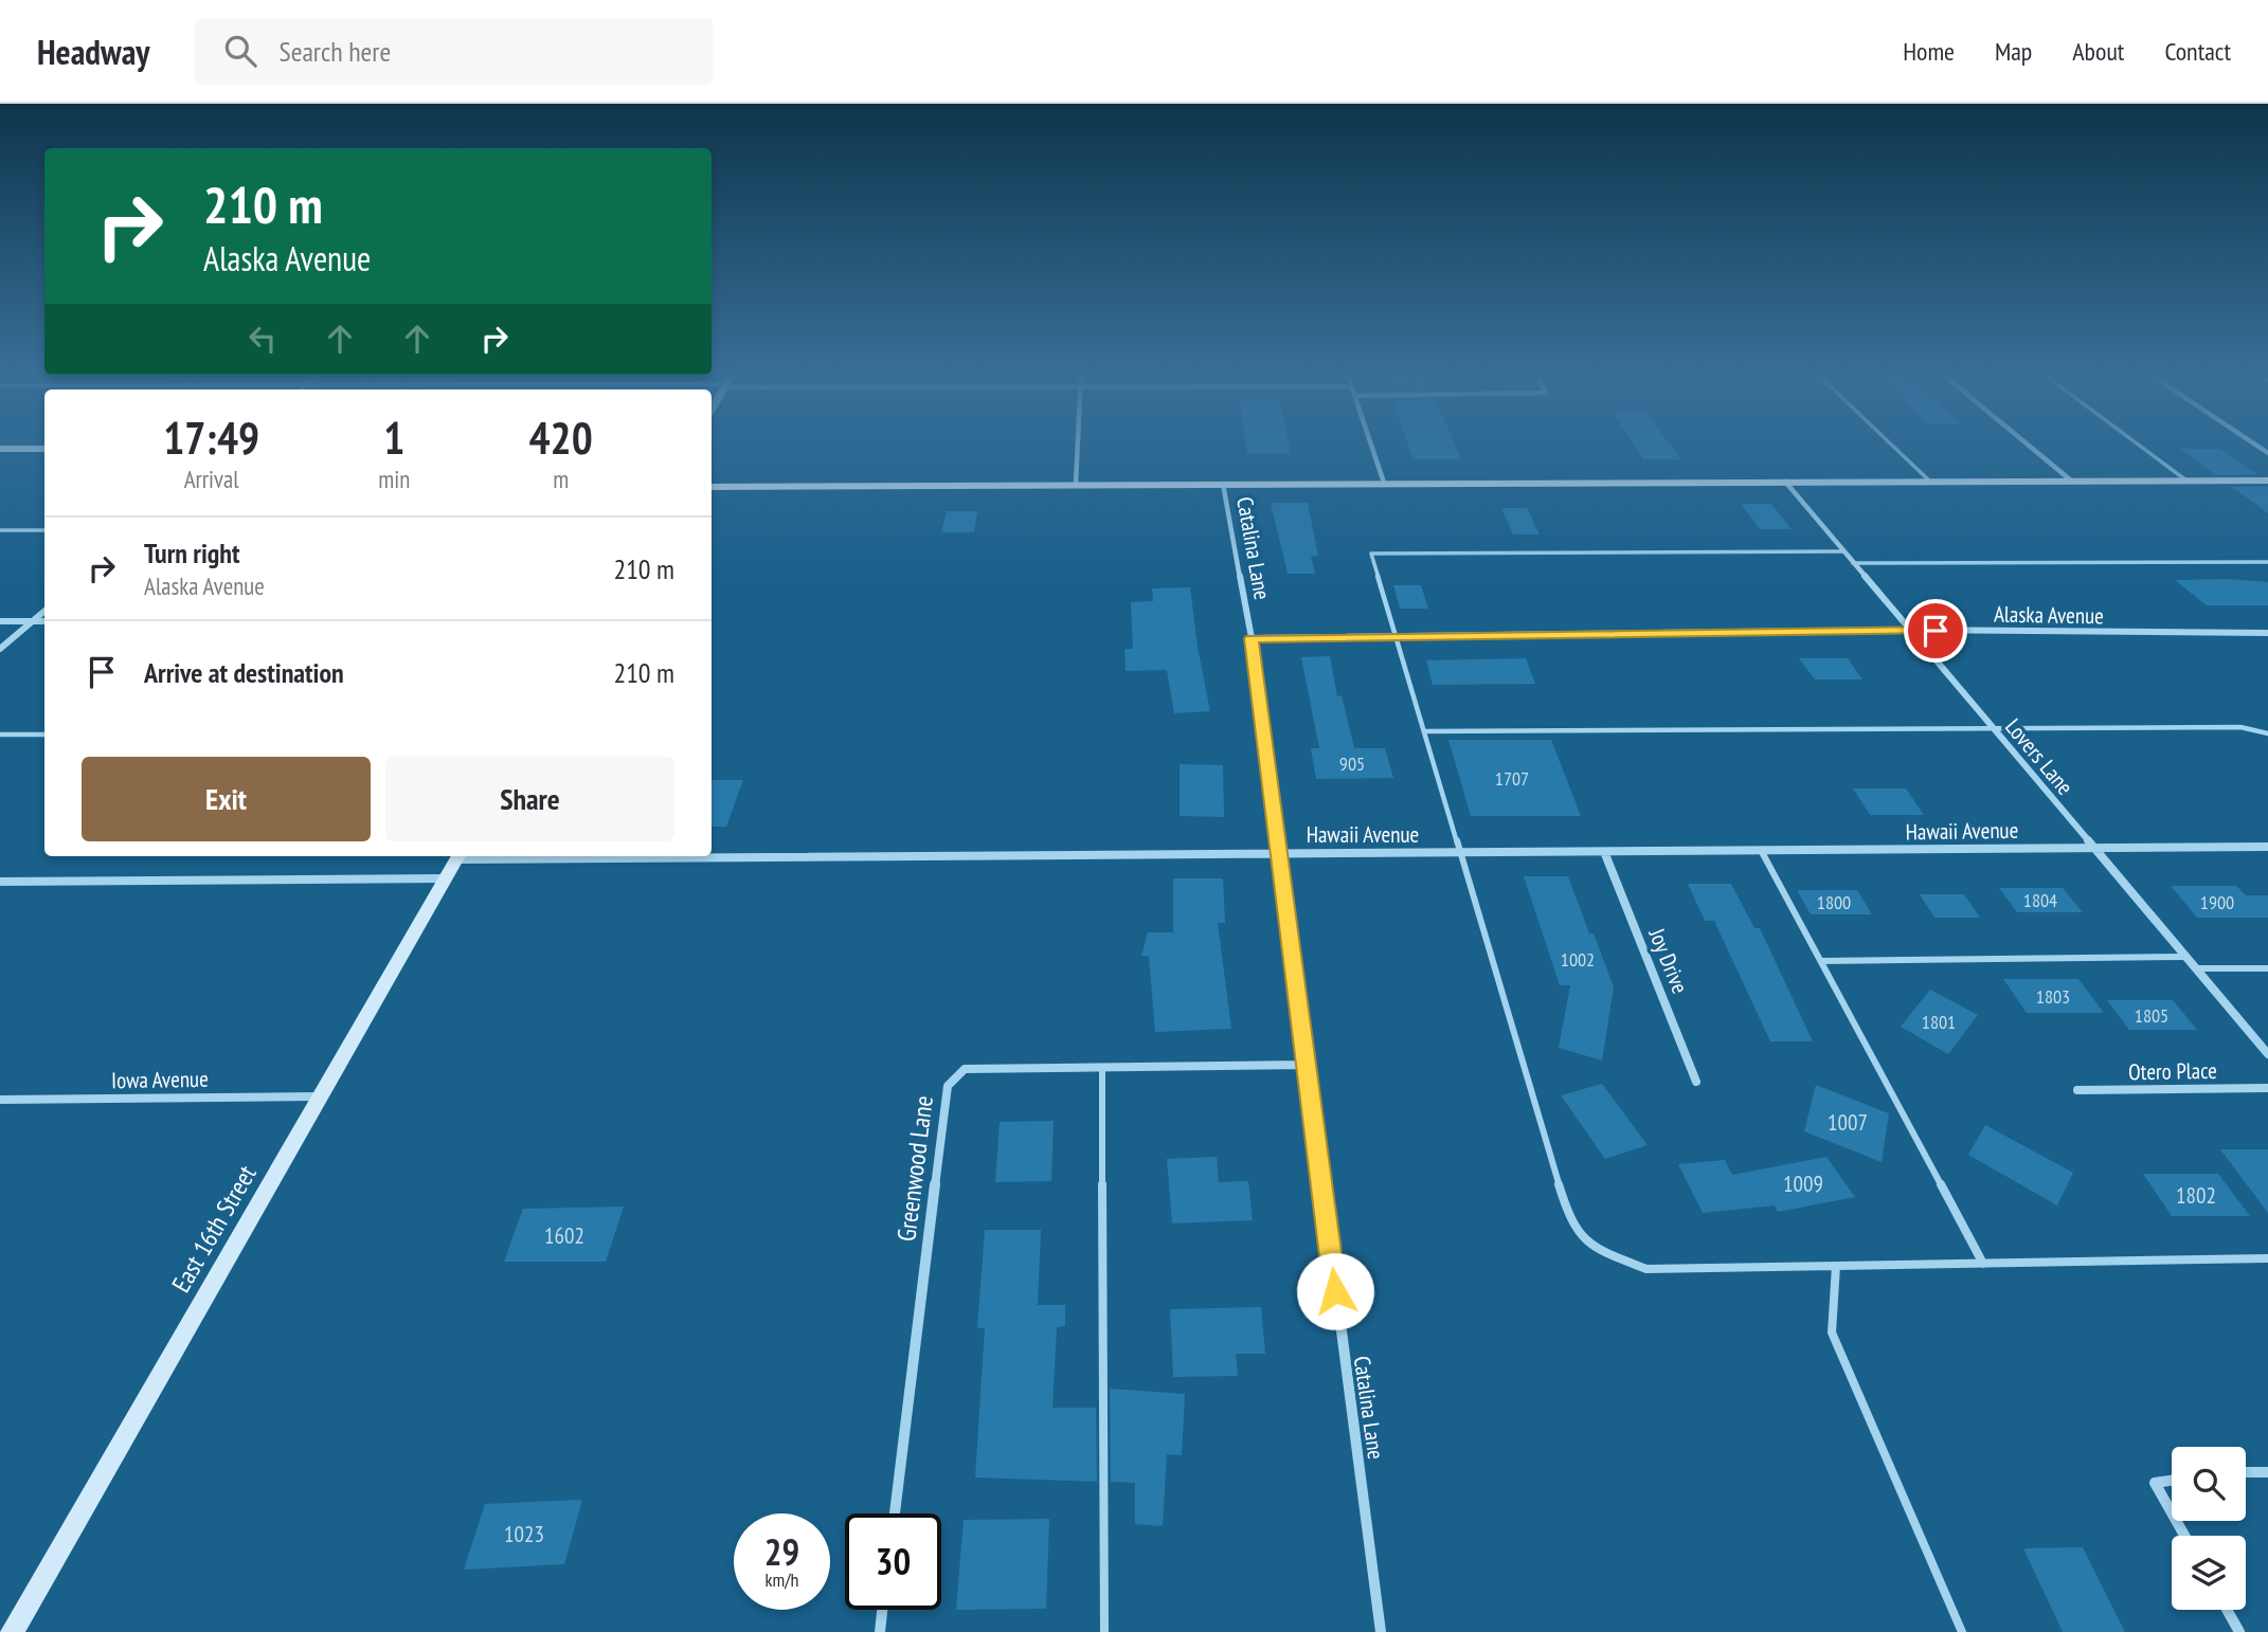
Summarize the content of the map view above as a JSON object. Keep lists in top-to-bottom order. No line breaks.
{"streets":{"main road":["East 16th Street"],"street":["Catalina Lane","Alaska Avenue","Lovers Lane","Hawaii Avenue","Joy Drive","Otero Place","Iowa Avenue","Greenwood Lane"]},"crossings":[["Catalina Lane","Alaska Avenue"],["Catalina Lane","Hawaii Avenue"],["Catalina Lane","Greenwood Lane"],["Alaska Avenue","Lovers Lane"],["Lovers Lane","Hawaii Avenue"],["Hawaii Avenue","Joy Drive"],["Iowa Avenue","East 16th Street"]],"house_numbers":["905","1707","1804","1800","1900","1002","1803","1805","1801","1007","1009","1802","1602","1023"],"page":{"header":"Headway","search":"Search here","nav":["Home","Map","About","Contact"],"turn":["210 m","Alaska Avenue"],"eta":["17:49","Arrival","1","min","420","m"],"list":[{"name":"Turn right","note":"Alaska Avenue","value":"210 m"},{"name":"Arrive at destination","value":"210 m"}],"buttons":["Exit","Share"],"speed":"29 km/h","limit":"30"}}
